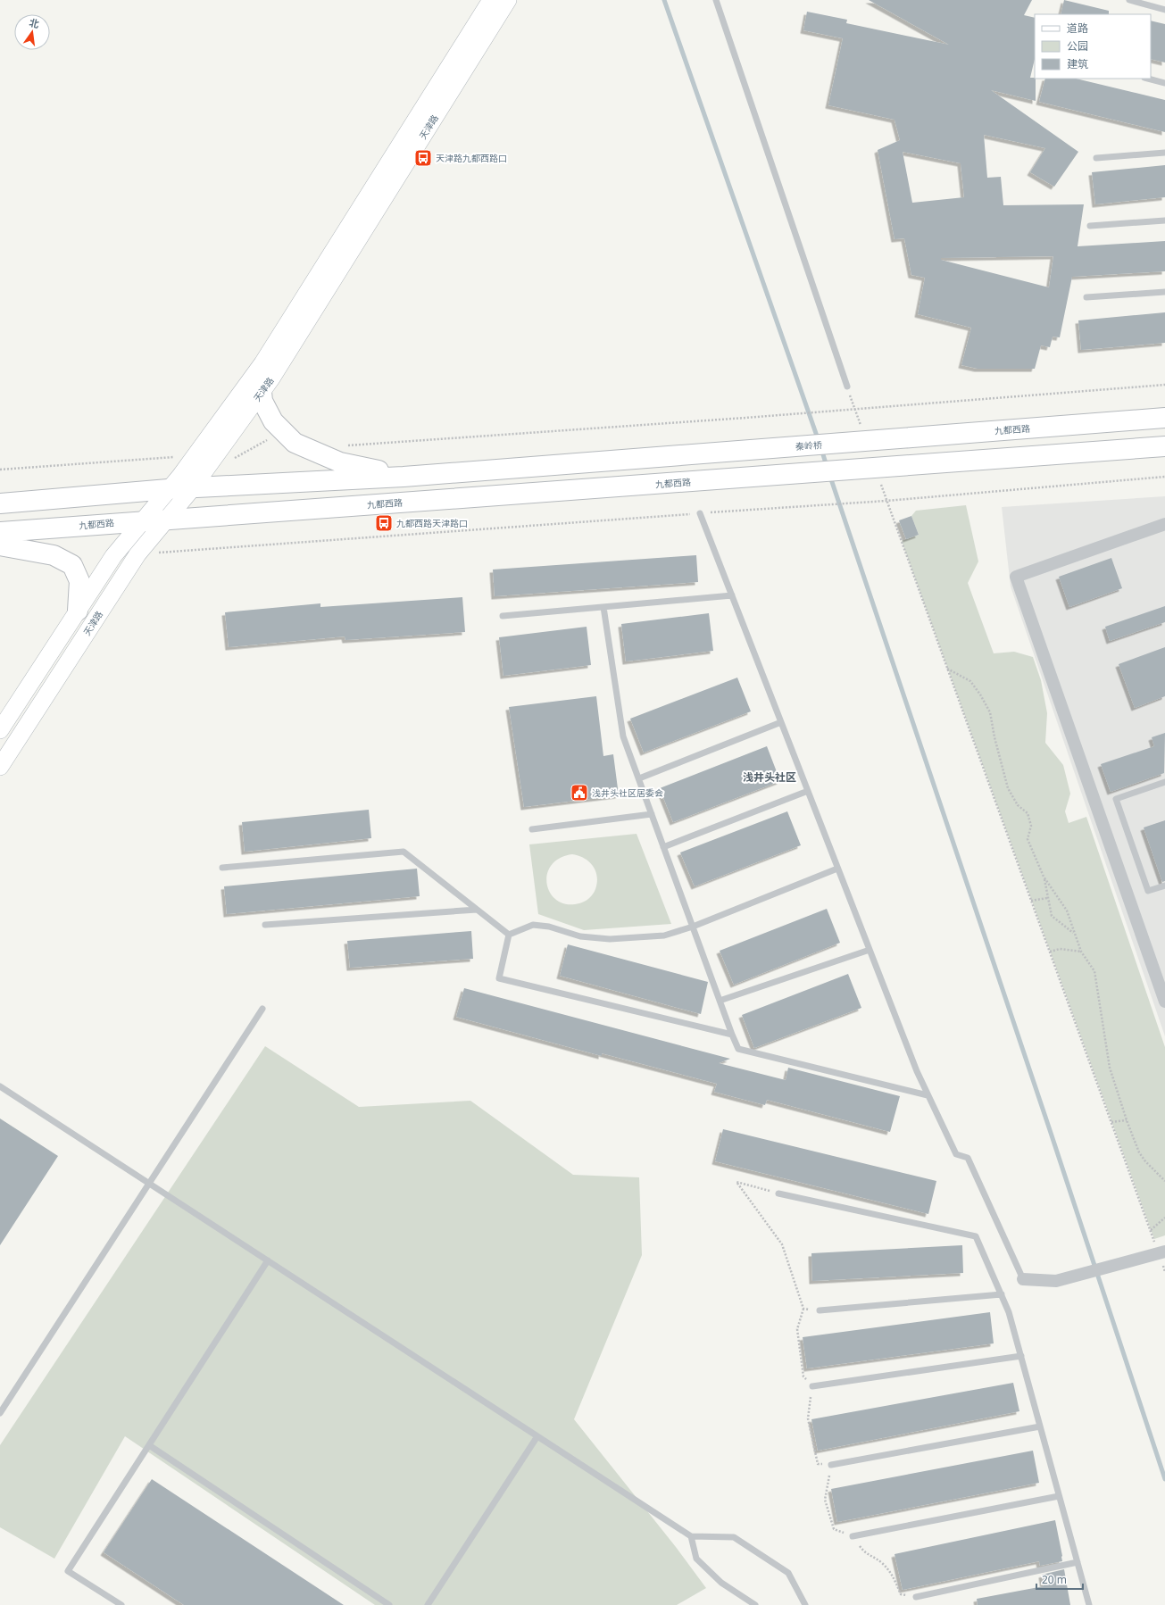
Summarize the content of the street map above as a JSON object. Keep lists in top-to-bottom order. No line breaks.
{"streets":{"main road":["天津路","九都西路","秦岭桥"]},"crossings":[["天津路","九都西路"],["九都西路","秦岭桥"]],"districts":["浅井头社区"],"places":{"bus stop":["天津路九都西路口","九都西路天津路口"],"public building":["浅井头社区居委会"]},"legend":["道路","公园","建筑"],"scale_bar":"20 m","north":"top"}
